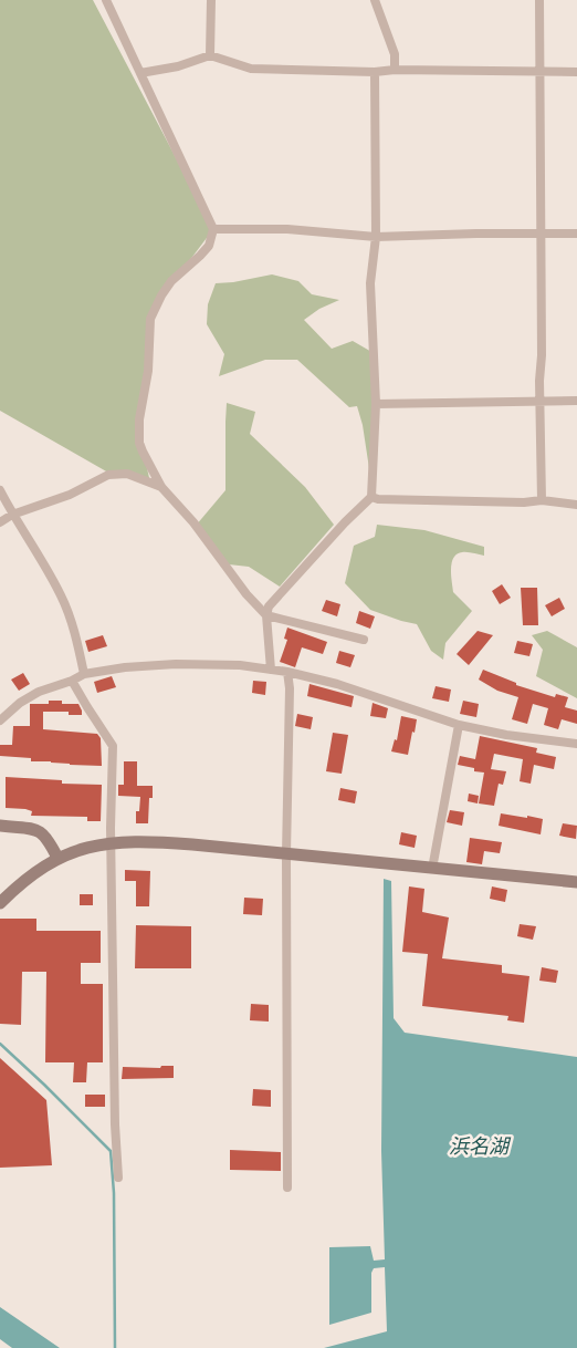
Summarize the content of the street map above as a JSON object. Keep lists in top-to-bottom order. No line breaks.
{"water":["浜名湖"]}
